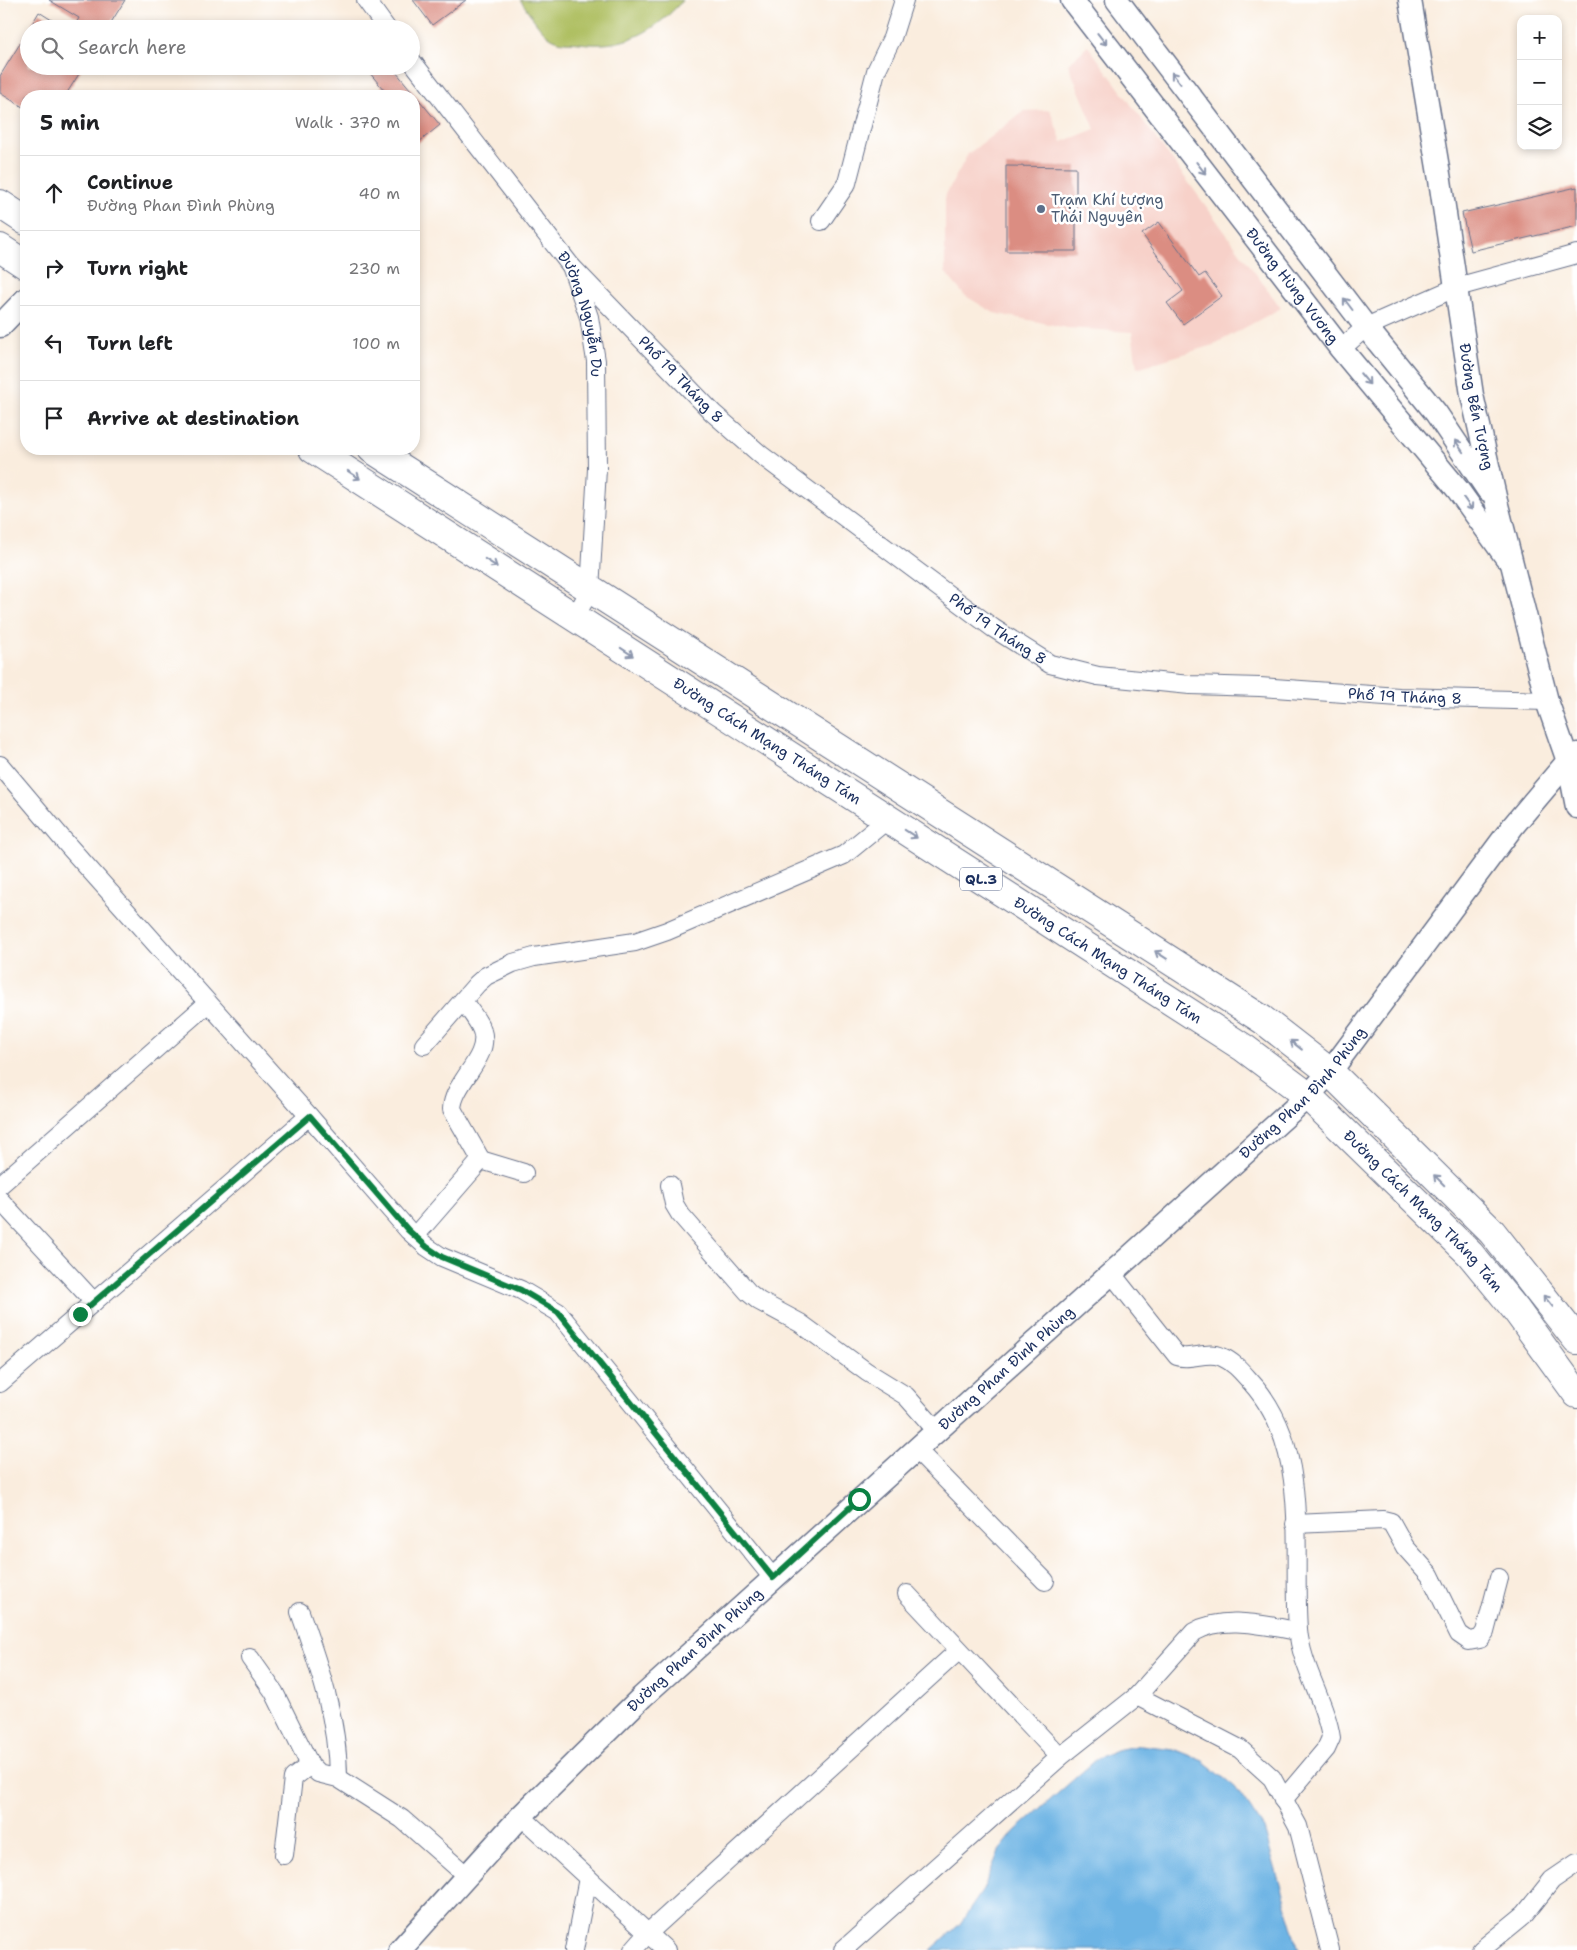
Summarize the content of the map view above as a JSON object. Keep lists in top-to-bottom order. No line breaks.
{"streets":{"highway":["Đường Cách Mạng Tháng Tám","QL.3"],"street":["Đường Hùng Vương","Đường Nguyễn Du","Phố 19 Tháng 8","Đường Bến Tượng","Đường Phan Đình Phùng"]},"crossings":[["Đường Hùng Vương","Đường Bến Tượng"],["Đường Nguyễn Du","Phố 19 Tháng 8"],["Đường Nguyễn Du","Đường Cách Mạng Tháng Tám"],["Phố 19 Tháng 8","Đường Bến Tượng"],["Đường Bến Tượng","Đường Phan Đình Phùng"],["Đường Cách Mạng Tháng Tám","Đường Phan Đình Phùng"]],"places":["Trạm Khí tượng Thái Nguyên"],"page":{"map_buttons":["+","−"],"search":"Search here","heading":["5 min","Walk · 370 m"],"list":[["Continue","Đường Phan Đình Phùng","40 m"],["Turn right","230 m"],["Turn left","100 m"],"Arrive at destination"]}}
